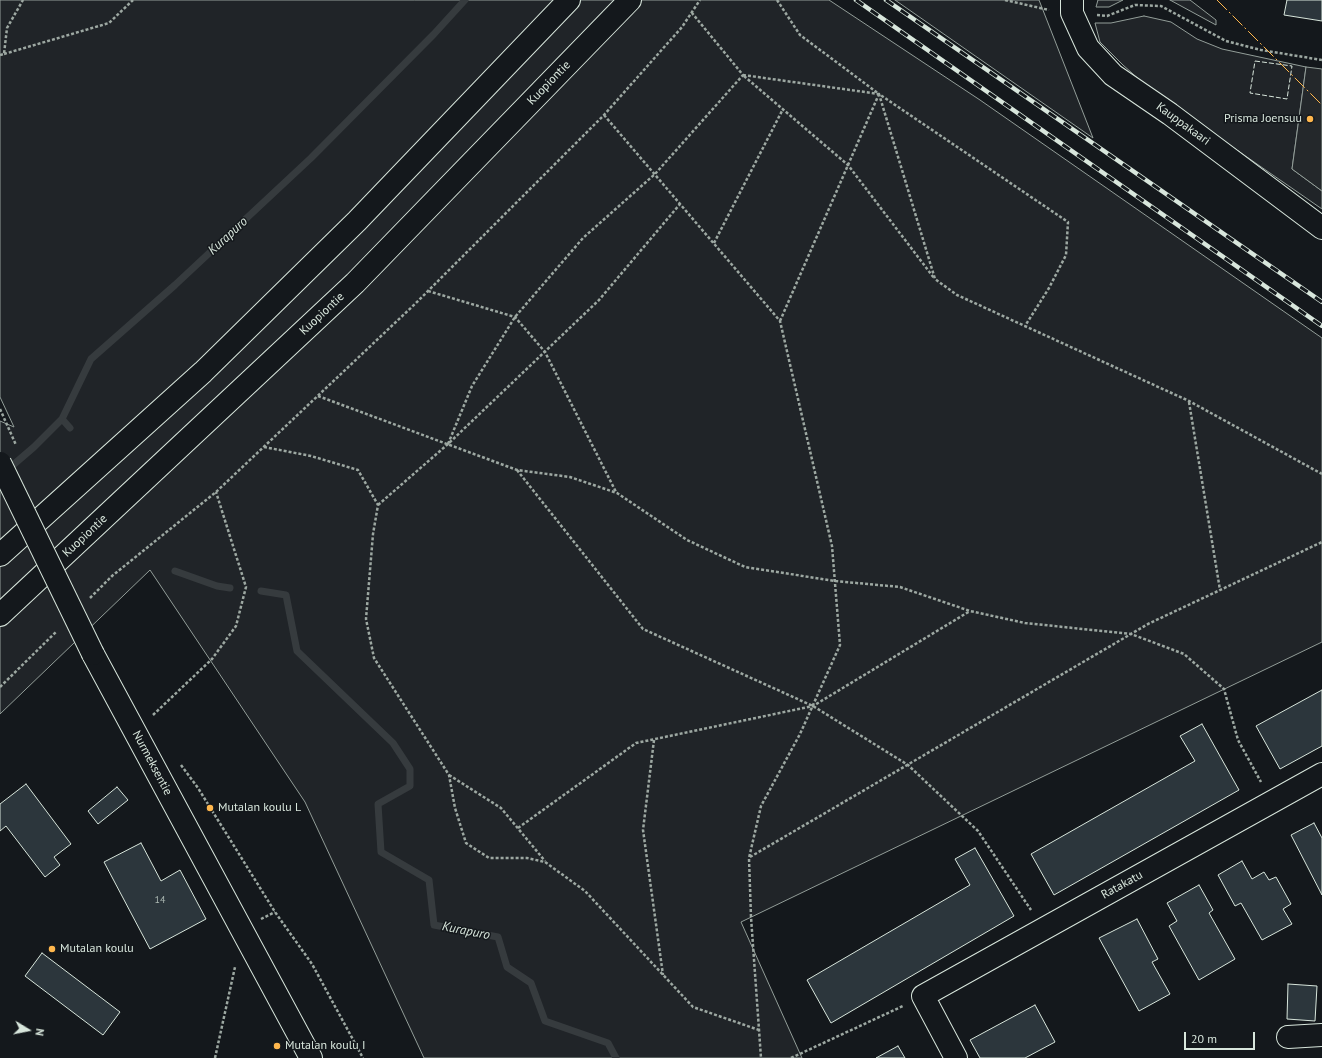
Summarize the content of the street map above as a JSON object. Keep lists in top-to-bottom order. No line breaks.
{"streets":{"main road":["Kuopiontie","Kauppakaari","Nurmeksentie","Ratakatu"]},"water":["Kurapuro"],"places":["Prisma Joensuu","Mutalan koulu L","Mutalan koulu","Mutalan koulu I"],"house_numbers":["14"],"scale_bar":"20 m","north":"right"}
